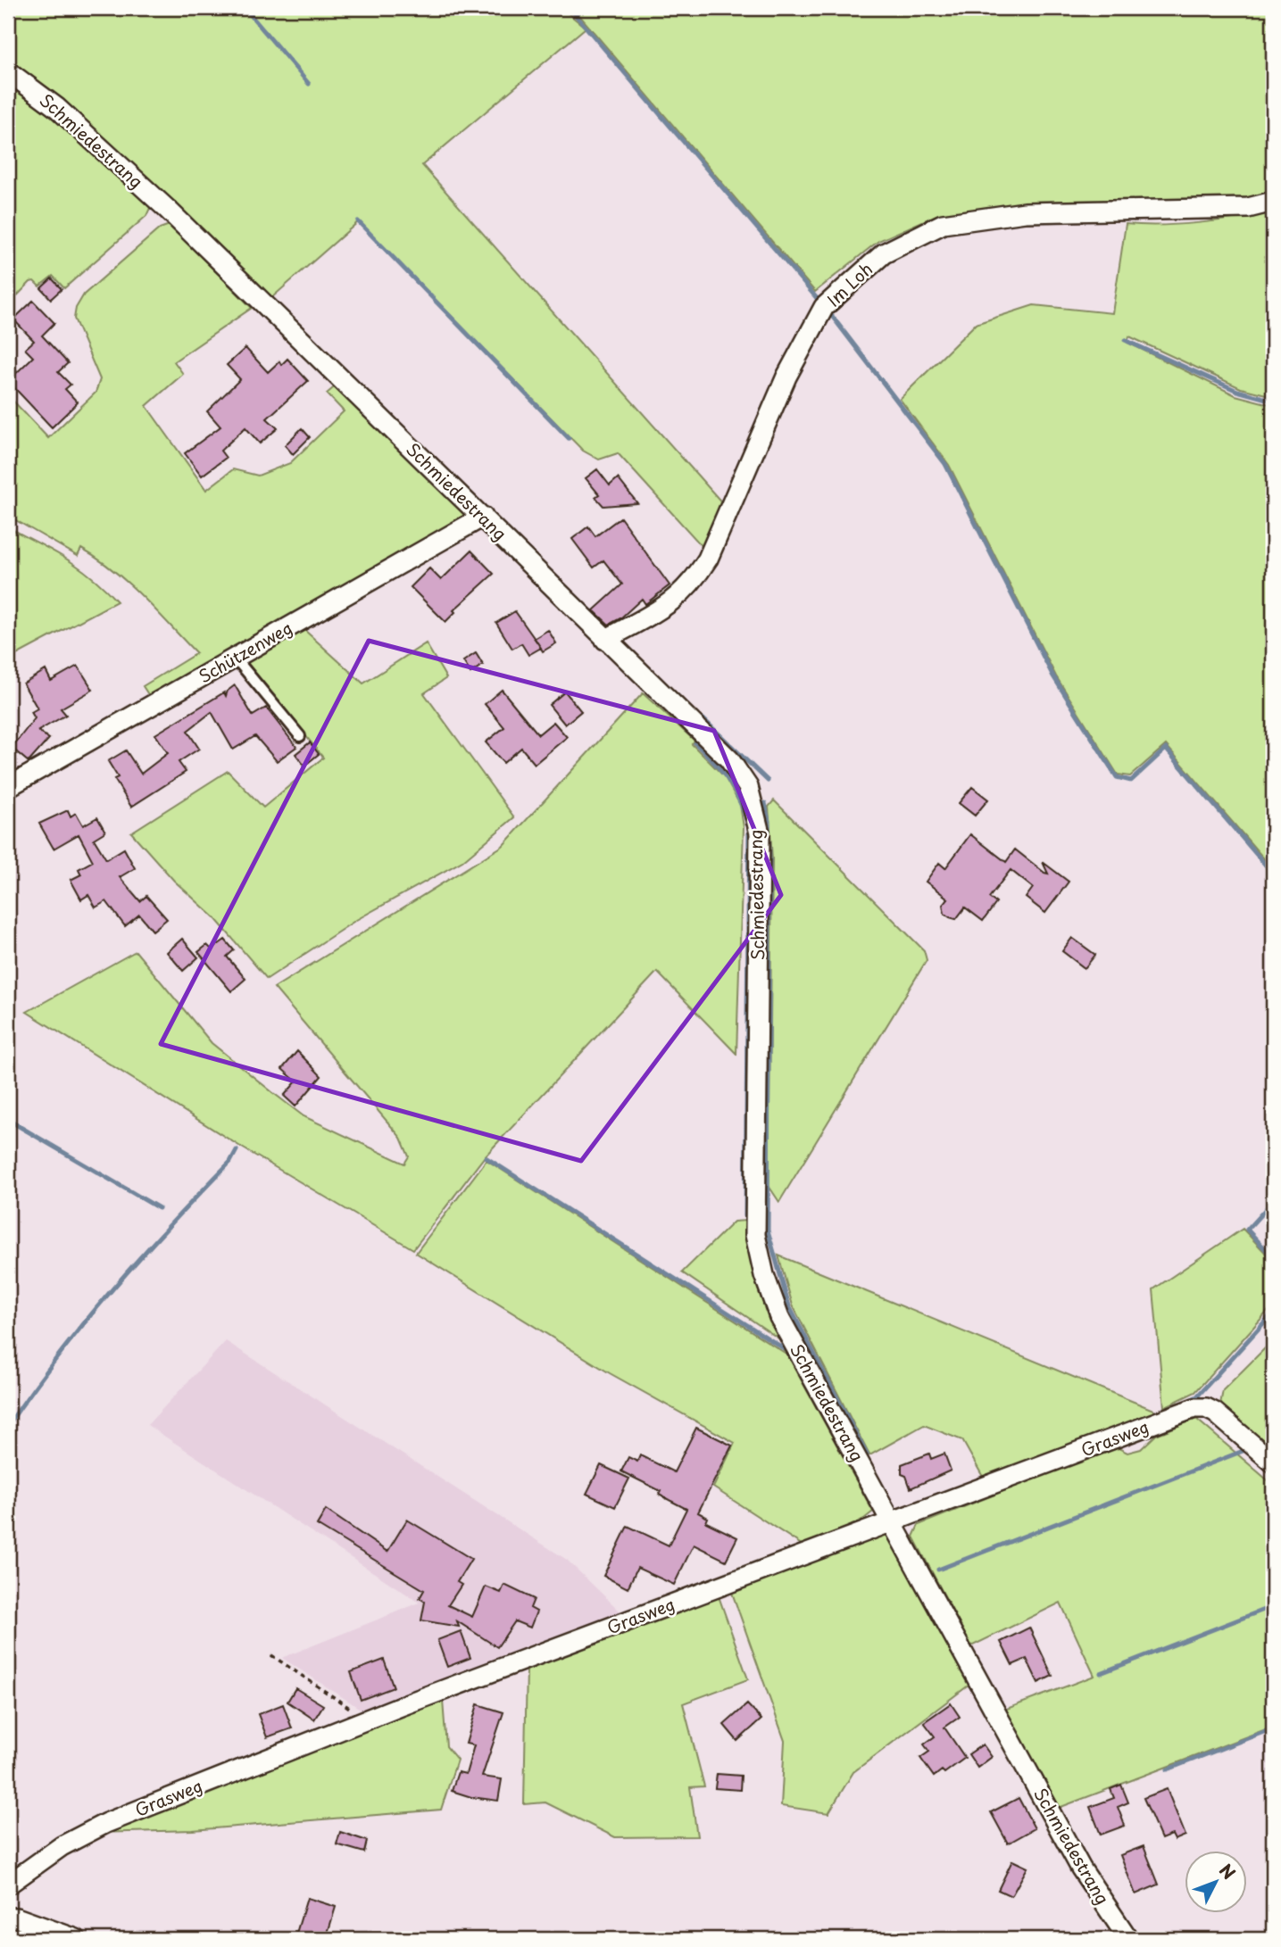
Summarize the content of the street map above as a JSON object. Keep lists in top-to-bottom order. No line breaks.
{"streets":{"street":["Schmiedestrang","Im Loh","Schützenweg","Grasweg"]},"crossings":[["Schmiedestrang","Im Loh"],["Schmiedestrang","Schützenweg"],["Schmiedestrang","Grasweg"]],"north":"top right"}
